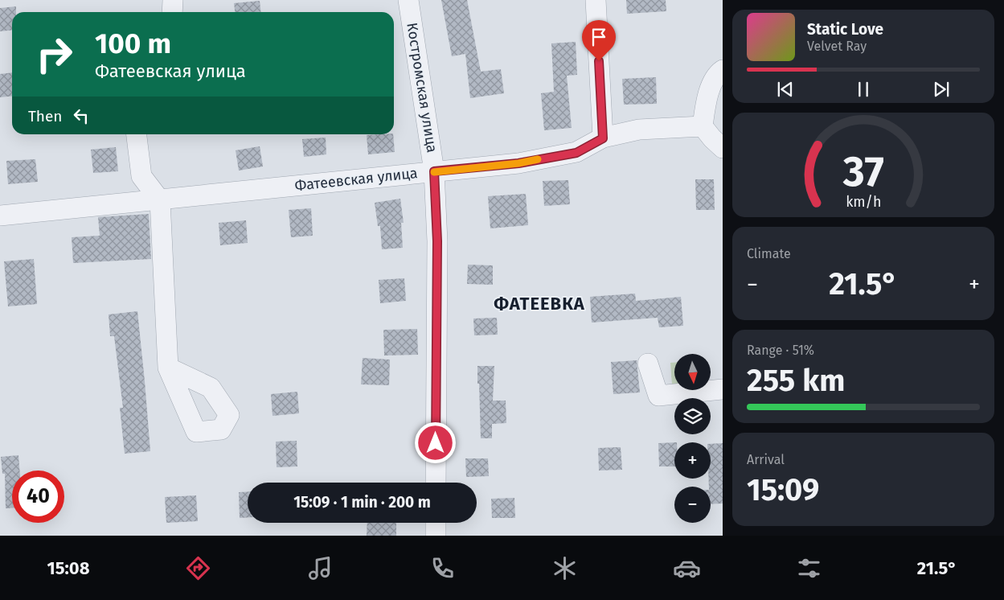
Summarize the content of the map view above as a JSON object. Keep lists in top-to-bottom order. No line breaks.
{"streets":{"street":["Костромская улица","Фатеевская улица"]},"crossings":[["Костромская улица","Фатеевская улица"]],"districts":["ФАТЕЕВКА"],"north":"bottom","page":{"turn":["100 m","Фатеевская улица"],"song":["Static Love","Velvet Ray"],"then":"Then","tile":["Climate",["Range · 51%","255 km"],["Arrival","15:09"]],"heat":["−","21.5°","+"],"map_buttons":["+","−"],"limit":"40","trip":"15:09 · 1 min · 200 m","tabs":["15:08","21.5°"],"gauge":["37","km/h"]}}
